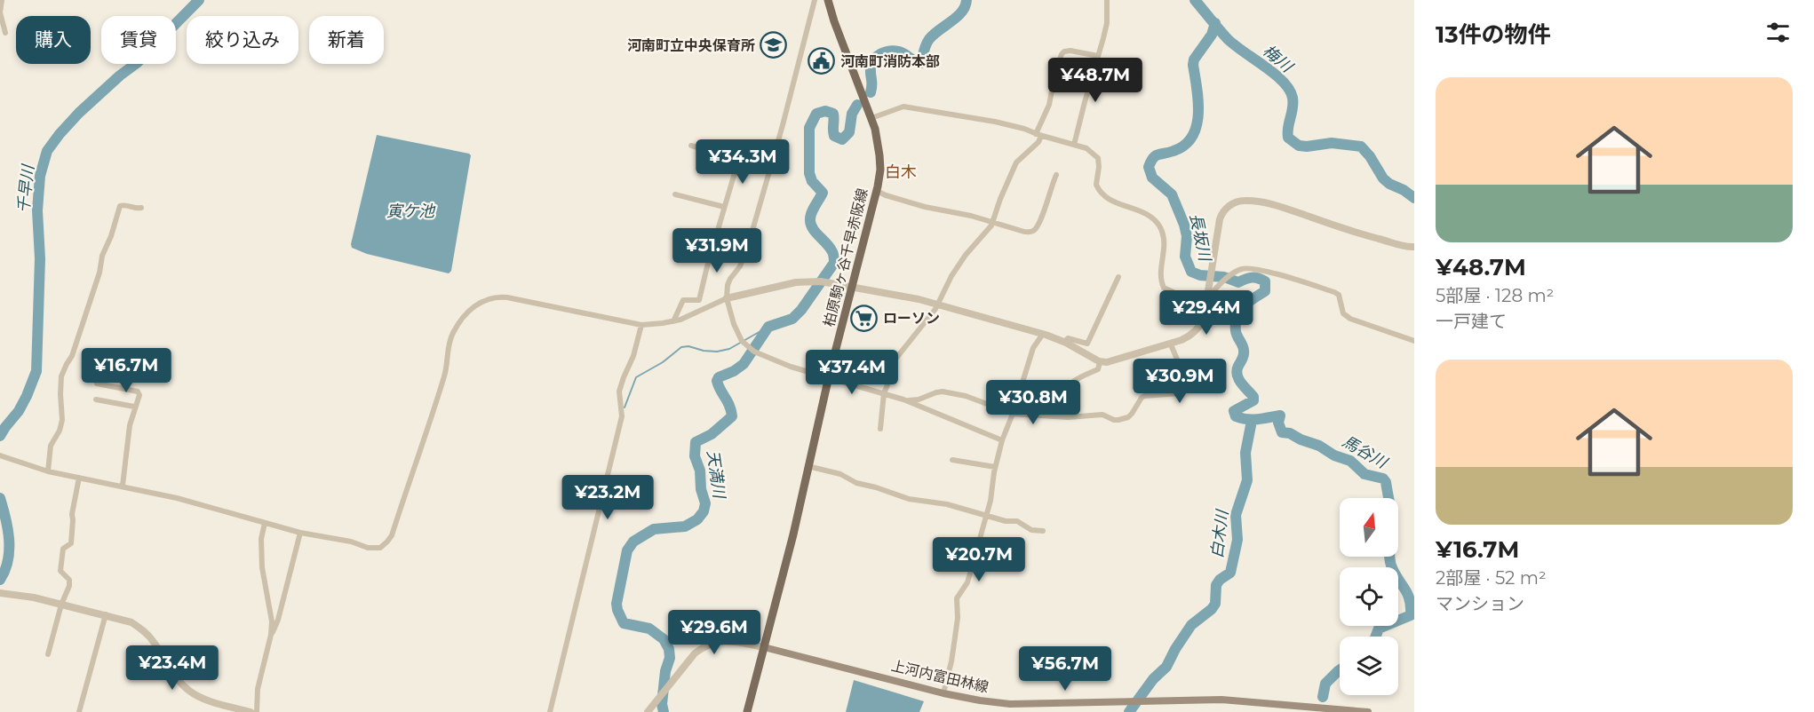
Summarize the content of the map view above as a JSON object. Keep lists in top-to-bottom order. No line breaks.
{"streets":{"main road":["柏原駒ヶ谷千早赤阪線","上河内富田林線"]},"crossings":[["柏原駒ヶ谷千早赤阪線","上河内富田林線"]],"districts":["白木"],"water":["梅川","千早川","寅ケ池","長坂川","馬谷川","天満川","白木川"],"places":{"school or university":["河南町立中央保育所"],"public building":["河南町消防本部"],"supermarket":["ローソン"]},"north":"top","page":{"heading":"13件の物件","chip":["購入","賃貸","絞り込み","新着"],"price":["¥48.7M","¥34.3M","¥31.9M","¥29.4M","¥16.7M","¥37.4M","¥30.9M","¥30.8M","¥23.2M","¥20.7M","¥29.6M","¥23.4M","¥56.7M"],"list":[{"name":"¥48.7M","note":"5部屋 · 128 m² · 一戸建て"},{"name":"¥16.7M","note":"2部屋 · 52 m² · マンション"}]}}
